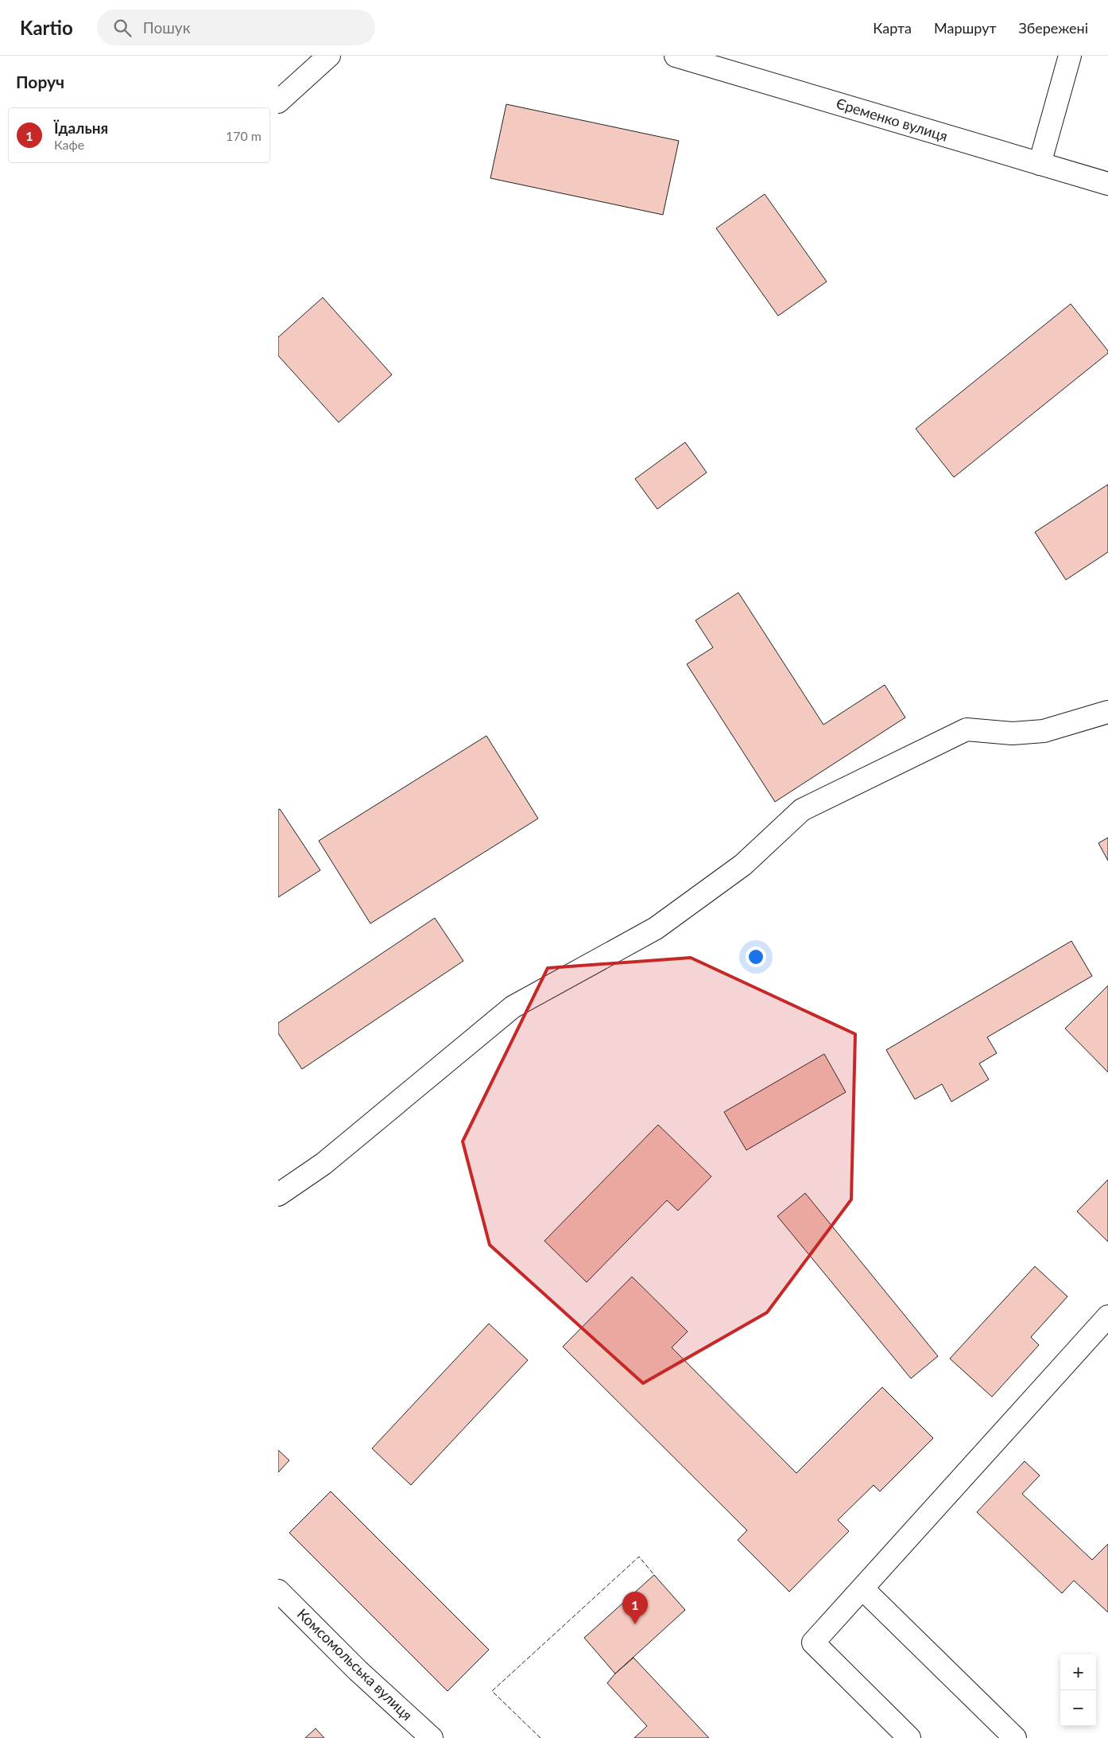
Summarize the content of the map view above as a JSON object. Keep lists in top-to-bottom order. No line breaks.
{"streets":{"street":["Єременко вулиця","Комсомольська вулиця"]},"page":{"header":"Kartio","search":"Пошук","nav":["Карта","Маршрут","Збережені"],"heading":"Поруч","list":[{"mark":"1","name":"Їдальня","note":"Кафе","value":"170 m"}],"pins":"1","map_buttons":["+","−"]}}
